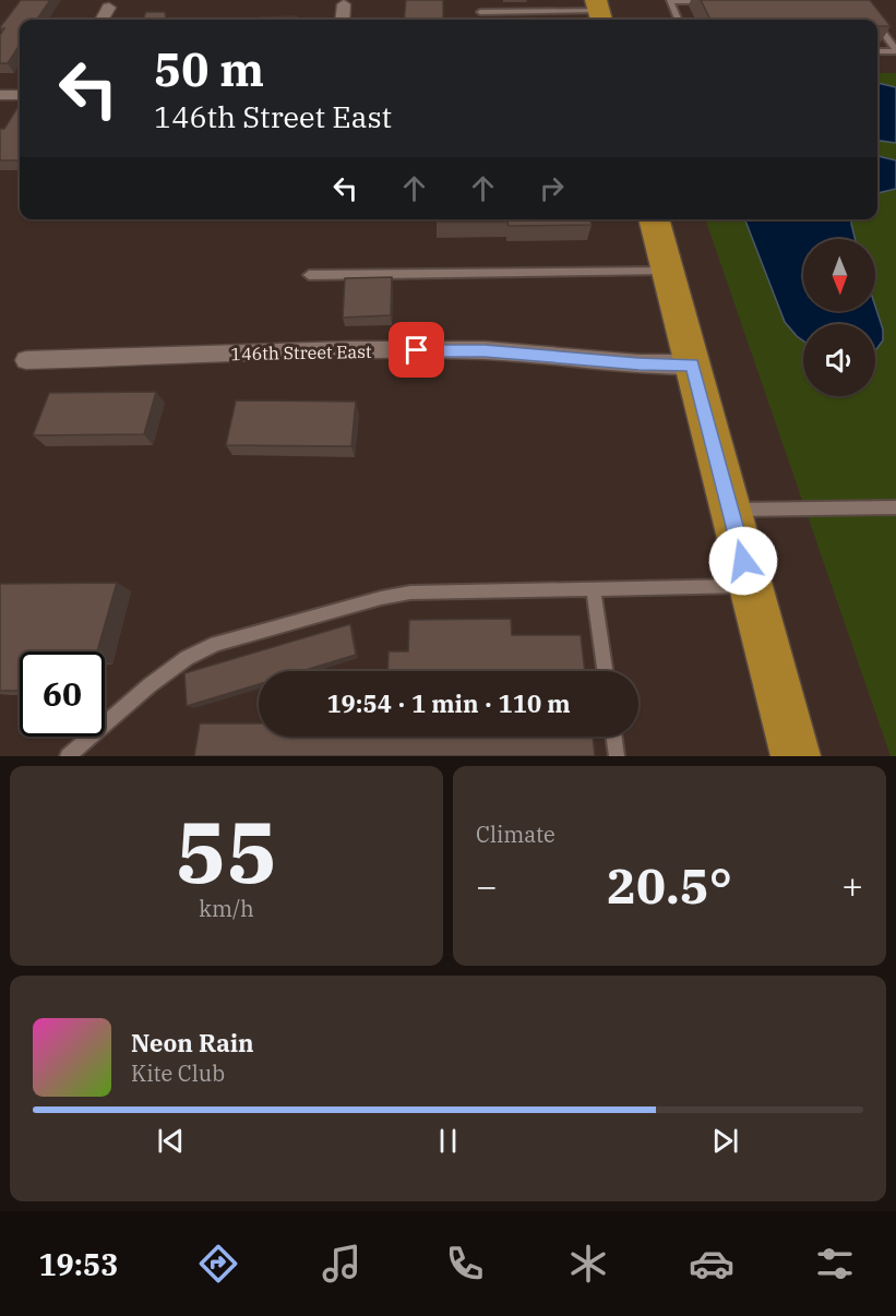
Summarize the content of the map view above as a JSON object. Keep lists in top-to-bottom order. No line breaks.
{"streets":{"street":["146th Street East"]},"north":"bottom","page":{"turn":["50 m","146th Street East"],"limit":"60","trip":"19:54 · 1 min · 110 m","tile":[["55","km/h"],"Climate"],"heat":["−","20.5°","+"],"song":["Neon Rain","Kite Club"],"tabs":"19:53"}}
